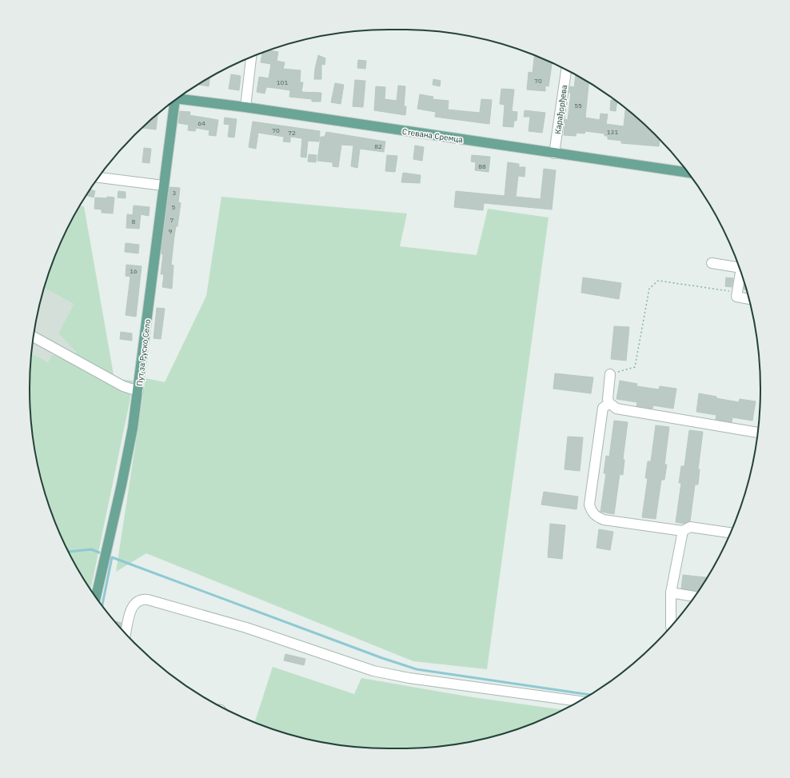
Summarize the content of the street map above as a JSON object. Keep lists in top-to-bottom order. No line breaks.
{"streets":{"main road":["Стевана Сремца","Пут за Руско Село"],"street":["Карађорђева"]},"crossings":[["Карађорђева","Стевана Сремца"]],"house_numbers":["70","101","55","64","70","131","72","82","88","3","5","7","8","9","16"]}
